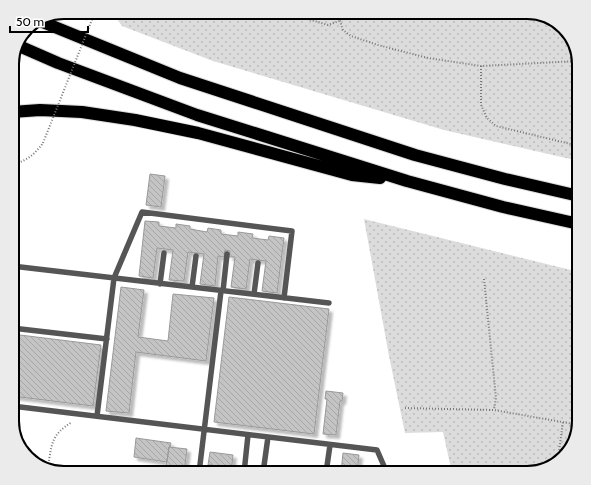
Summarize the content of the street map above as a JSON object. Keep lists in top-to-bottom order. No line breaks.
{"scale_bar":"50 m"}
